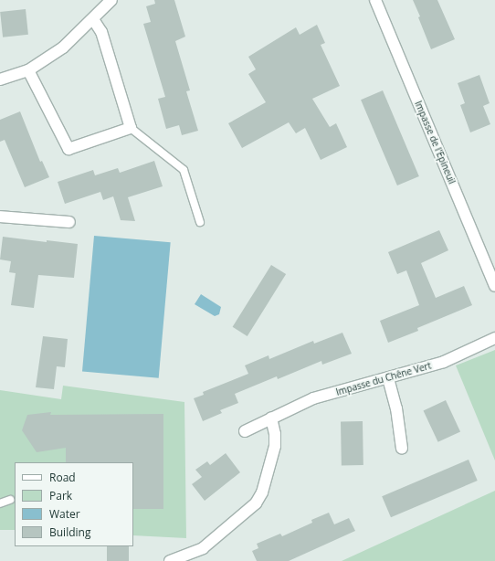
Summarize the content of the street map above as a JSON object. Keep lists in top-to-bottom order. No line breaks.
{"streets":{"street":["Impasse de l'Epineuil","Impasse du Chêne Vert"]},"legend":["Road","Park","Water","Building"]}
